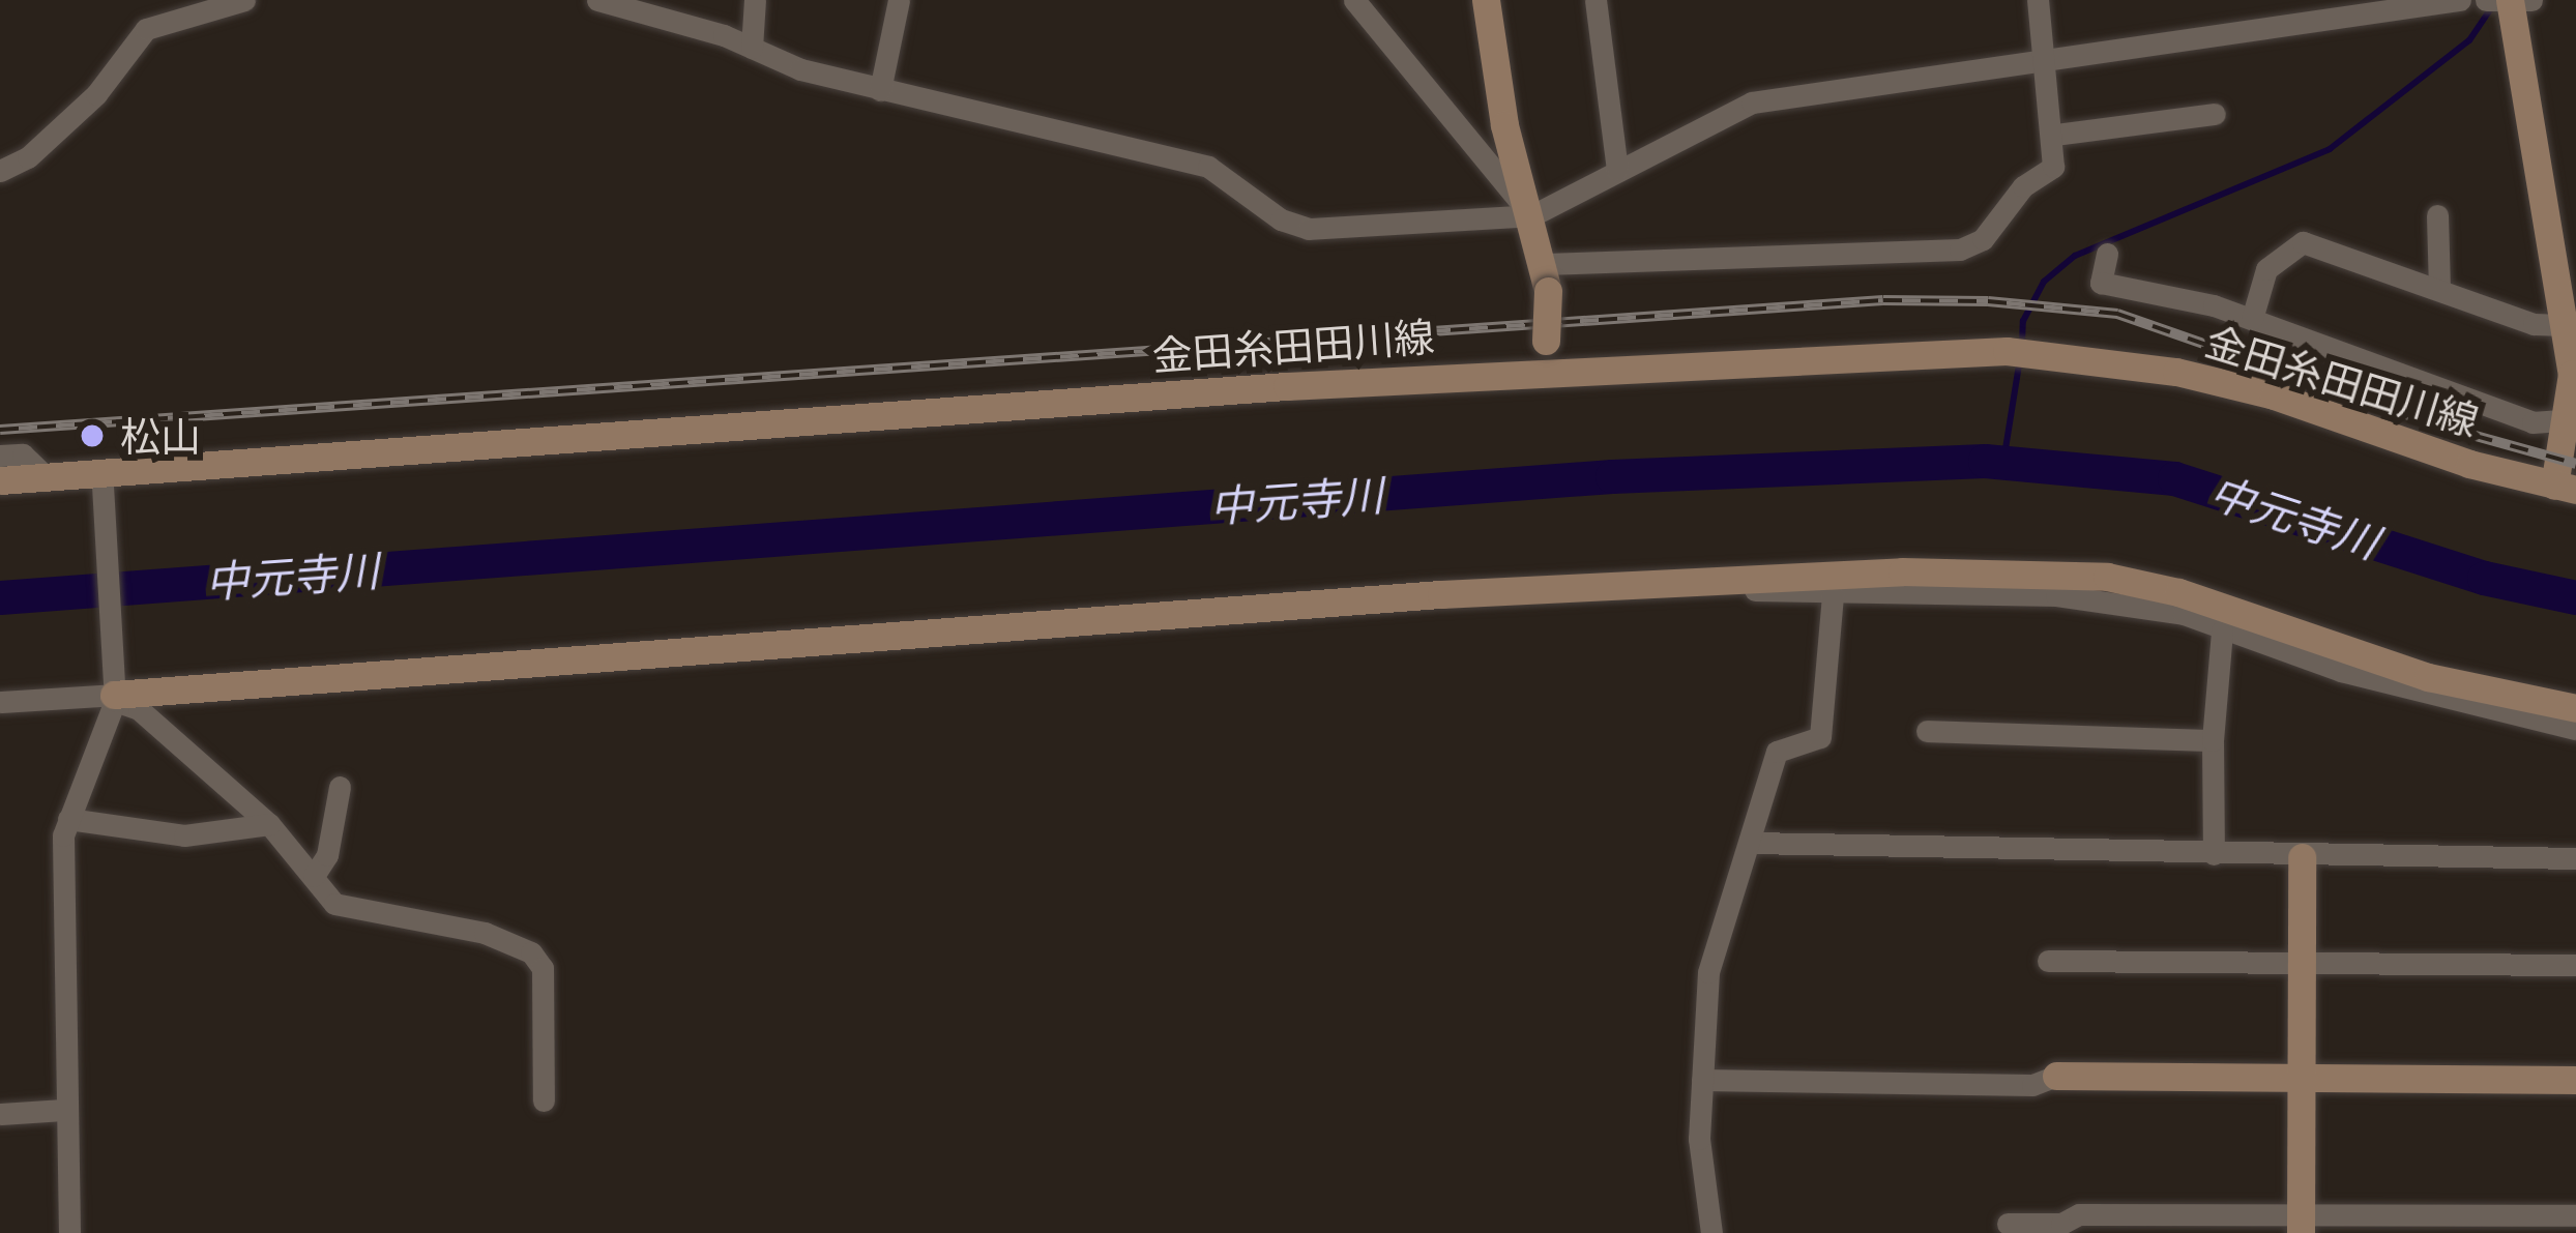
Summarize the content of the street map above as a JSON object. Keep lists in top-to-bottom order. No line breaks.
{"streets":{"street":["金田糸田田川線"]},"water":["中元寺川"],"places":["松山"]}
